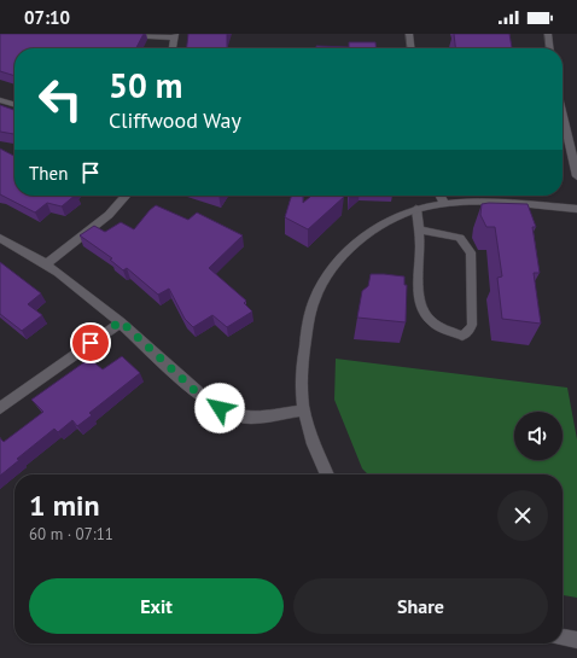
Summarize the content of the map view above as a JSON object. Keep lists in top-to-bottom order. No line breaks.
{"page":{"status":"07:10","turn":["50 m","Cliffwood Way"],"then":"Then","heading":["1 min","60 m · 07:11"],"buttons":["Exit","Share"]}}
